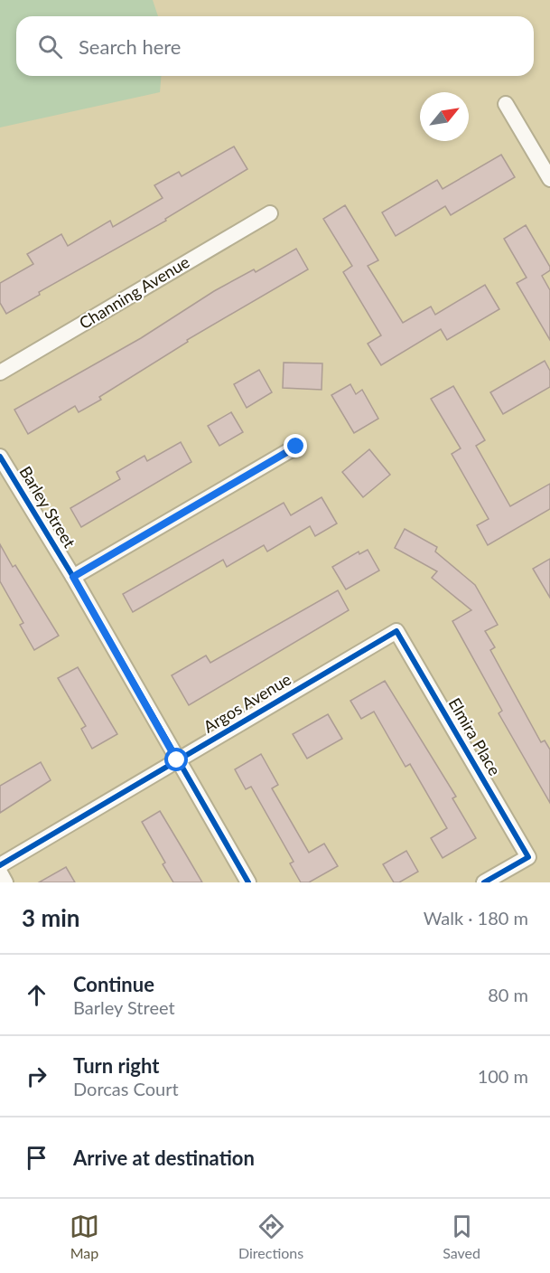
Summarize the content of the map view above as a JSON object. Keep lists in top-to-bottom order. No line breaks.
{"streets":{"street":["Channing Avenue","Barley Street","Argos Avenue","Elmira Place"]},"crossings":[["Barley Street","Argos Avenue"],["Argos Avenue","Elmira Place"]],"north":"top right","page":{"search":"Search here","heading":["3 min","Walk · 180 m"],"list":[["Continue","Barley Street","80 m"],["Turn right","Dorcas Court","100 m"],"Arrive at destination"],"nav":["Map","Directions","Saved"]}}
